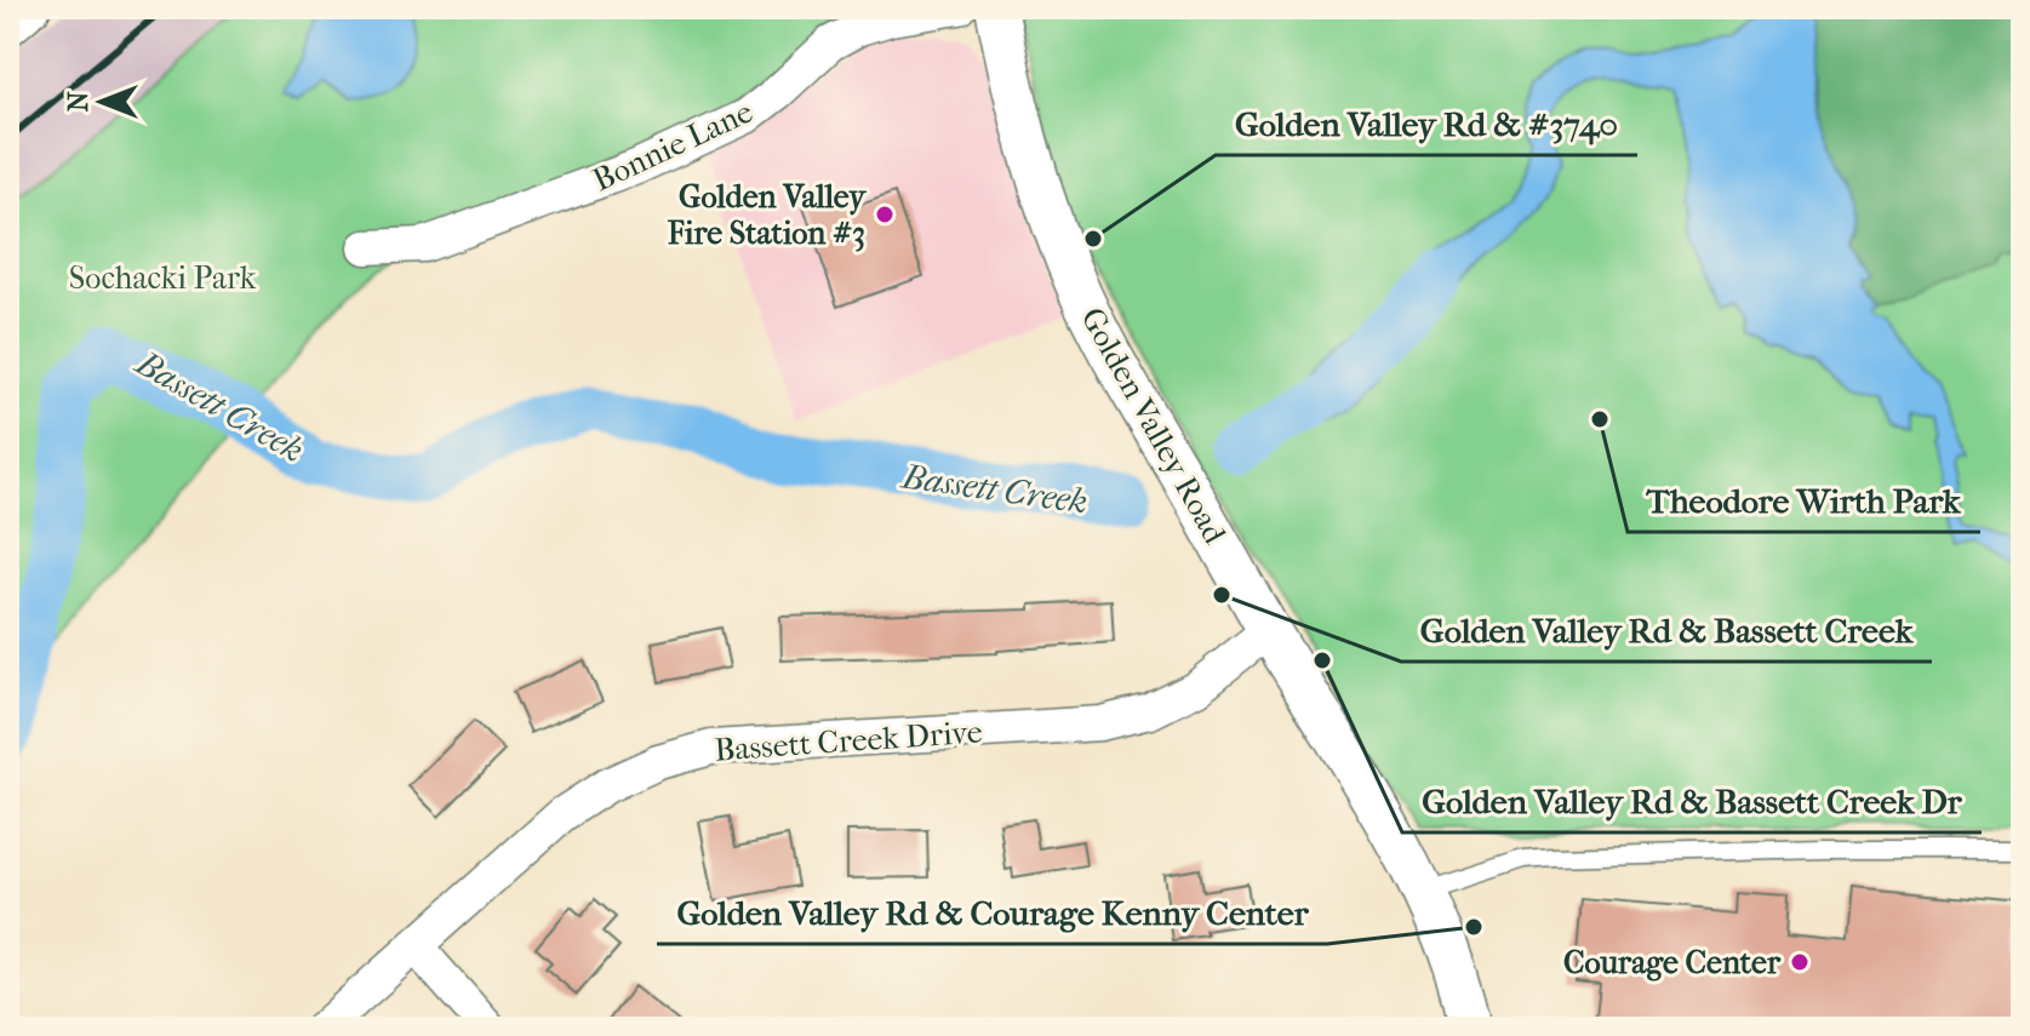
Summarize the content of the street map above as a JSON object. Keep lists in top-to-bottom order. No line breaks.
{"streets":{"street":["Bonnie Lane","Golden Valley Road","Bassett Creek Drive"]},"crossings":[["Golden Valley Road","Bassett Creek Drive"]],"water":["Bassett Creek"],"parks":["Sochacki Park"],"places":["Golden Valley Fire Station #3","Golden Valley Rd & #3740","Theodore Wirth Park","Golden Valley Rd & Bassett Creek","Golden Valley Rd & Bassett Creek Dr","Golden Valley Rd & Courage Kenny Center","Courage Center"],"north":"left"}
